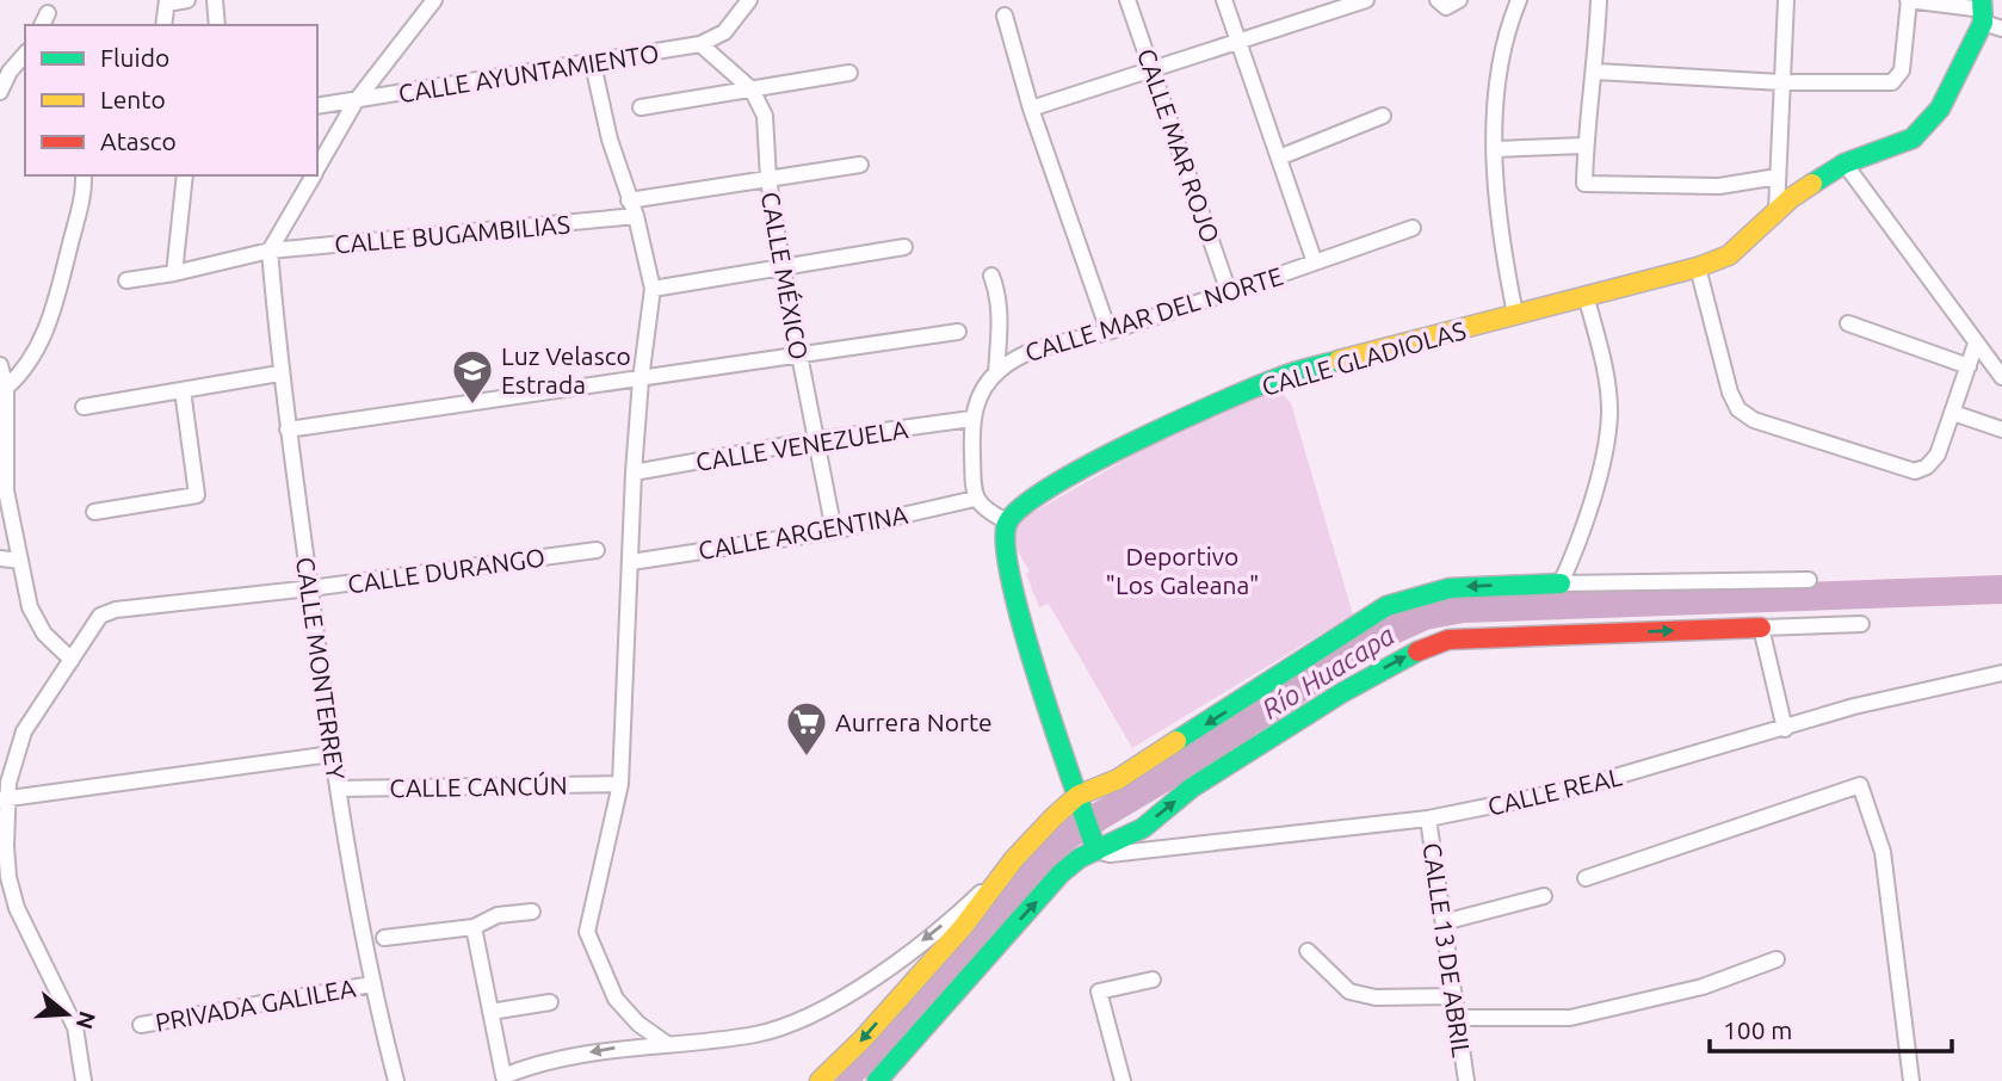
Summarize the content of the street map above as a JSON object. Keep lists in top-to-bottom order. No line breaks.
{"streets":{"main road":["CALLE GLADIOLAS"],"street":["CALLE AYUNTAMIENTO","CALLE MAR ROJO","CALLE BUGAMBILIAS","CALLE MÉXICO","CALLE MAR DEL NORTE","CALLE VENEZUELA","CALLE ARGENTINA","CALLE DURANGO","CALLE MONTERREY","CALLE CANCÚN","CALLE REAL","CALLE 13 DE ABRIL","PRIVADA GALILEA"]},"crossings":[["CALLE AYUNTAMIENTO","CALLE MÉXICO"],["CALLE MAR ROJO","CALLE MAR DEL NORTE"],["CALLE BUGAMBILIAS","CALLE MONTERREY"],["CALLE MÉXICO","CALLE VENEZUELA"],["CALLE MÉXICO","CALLE ARGENTINA"],["CALLE DURANGO","CALLE MONTERREY"],["CALLE MONTERREY","CALLE CANCÚN"],["CALLE MONTERREY","PRIVADA GALILEA"],["CALLE REAL","CALLE 13 DE ABRIL"]],"water":["Río Huacapa"],"parks":["Deportivo \"Los Galeana\""],"places":{"school or university":["Luz Velasco Estrada"],"supermarket":["Aurrera Norte"]},"legend":["Fluido","Lento","Atasco"],"scale_bar":"100 m","north":"right"}
